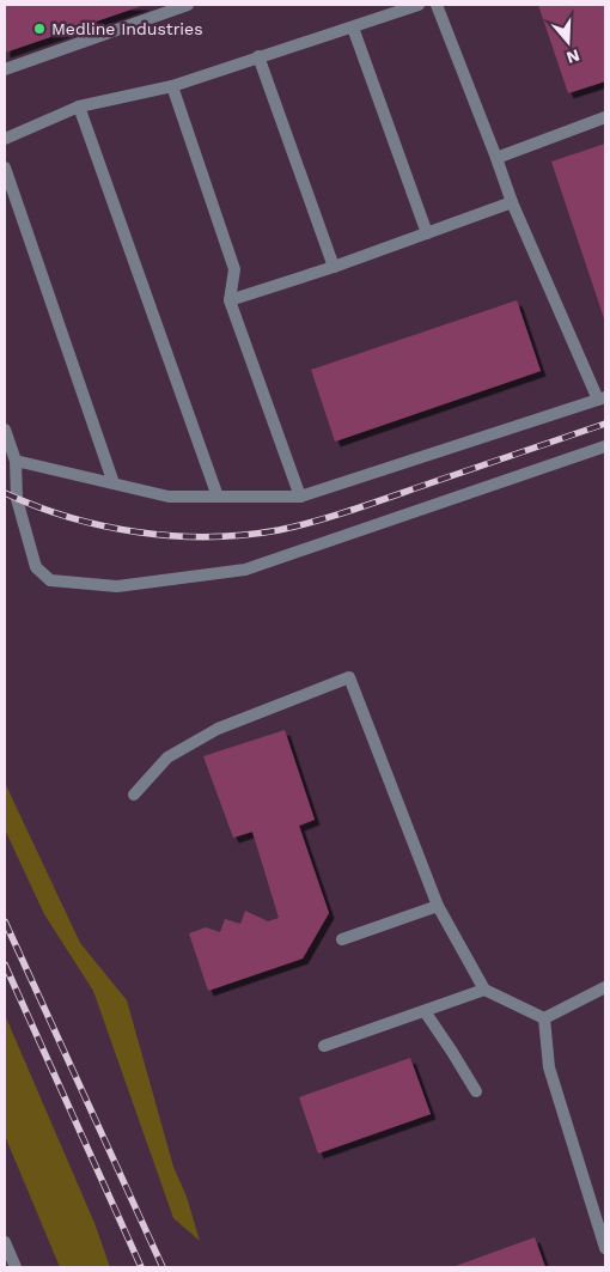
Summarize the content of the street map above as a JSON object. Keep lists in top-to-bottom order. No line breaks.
{"places":["Medline Industries"],"north":"bottom"}
